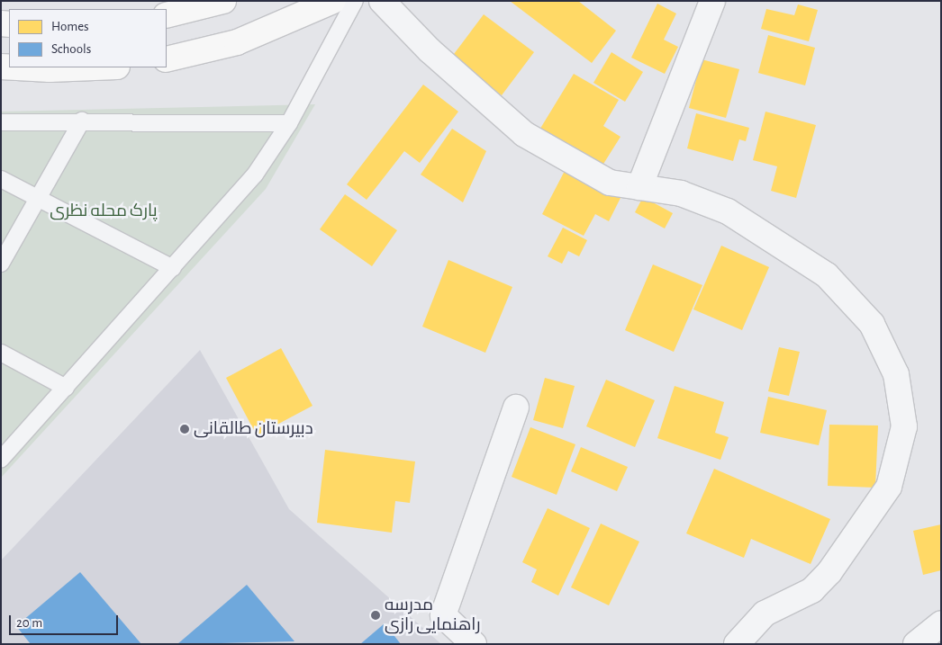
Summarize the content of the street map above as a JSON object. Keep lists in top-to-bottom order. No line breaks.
{"parks":["پارک محله نظری"],"places":["دبیرستان طالقانی","مدرسه راهنمایی رازی"],"legend":["Homes","Schools"],"scale_bar":"20 m"}
